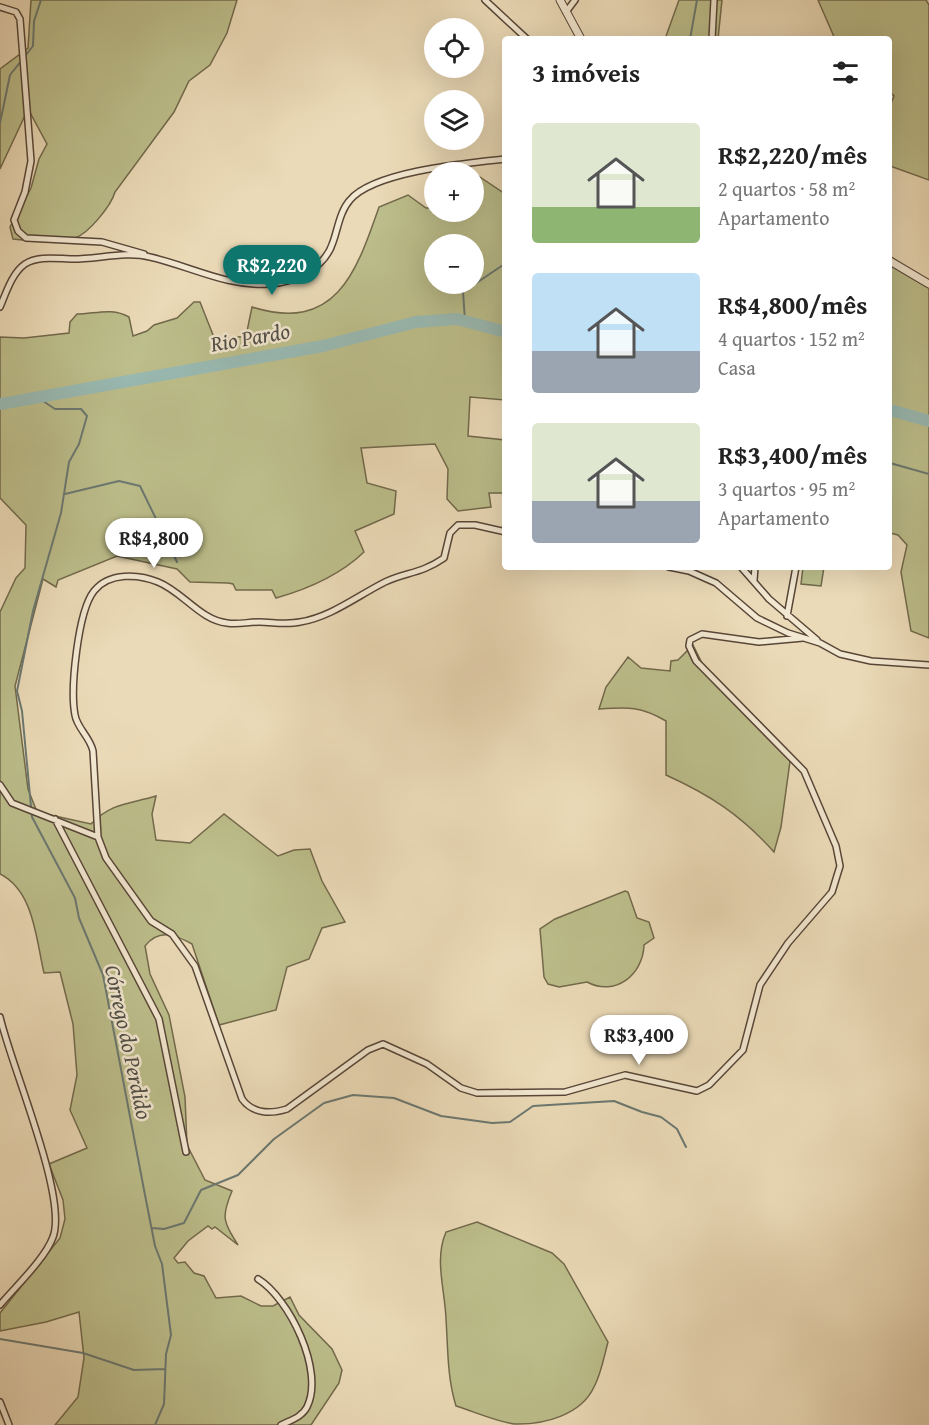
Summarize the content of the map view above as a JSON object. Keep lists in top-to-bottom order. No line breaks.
{"water":["Rio Pardo","Córrego do Perdido"],"page":{"map_buttons":["+","−"],"heading":"3 imóveis","list":[{"name":"R$2,220/mês","note":"2 quartos · 58 m² · Apartamento"},{"name":"R$4,800/mês","note":"4 quartos · 152 m² · Casa"},{"name":"R$3,400/mês","note":"3 quartos · 95 m² · Apartamento"}],"price":["R$2,220","R$4,800","R$3,400"]}}
